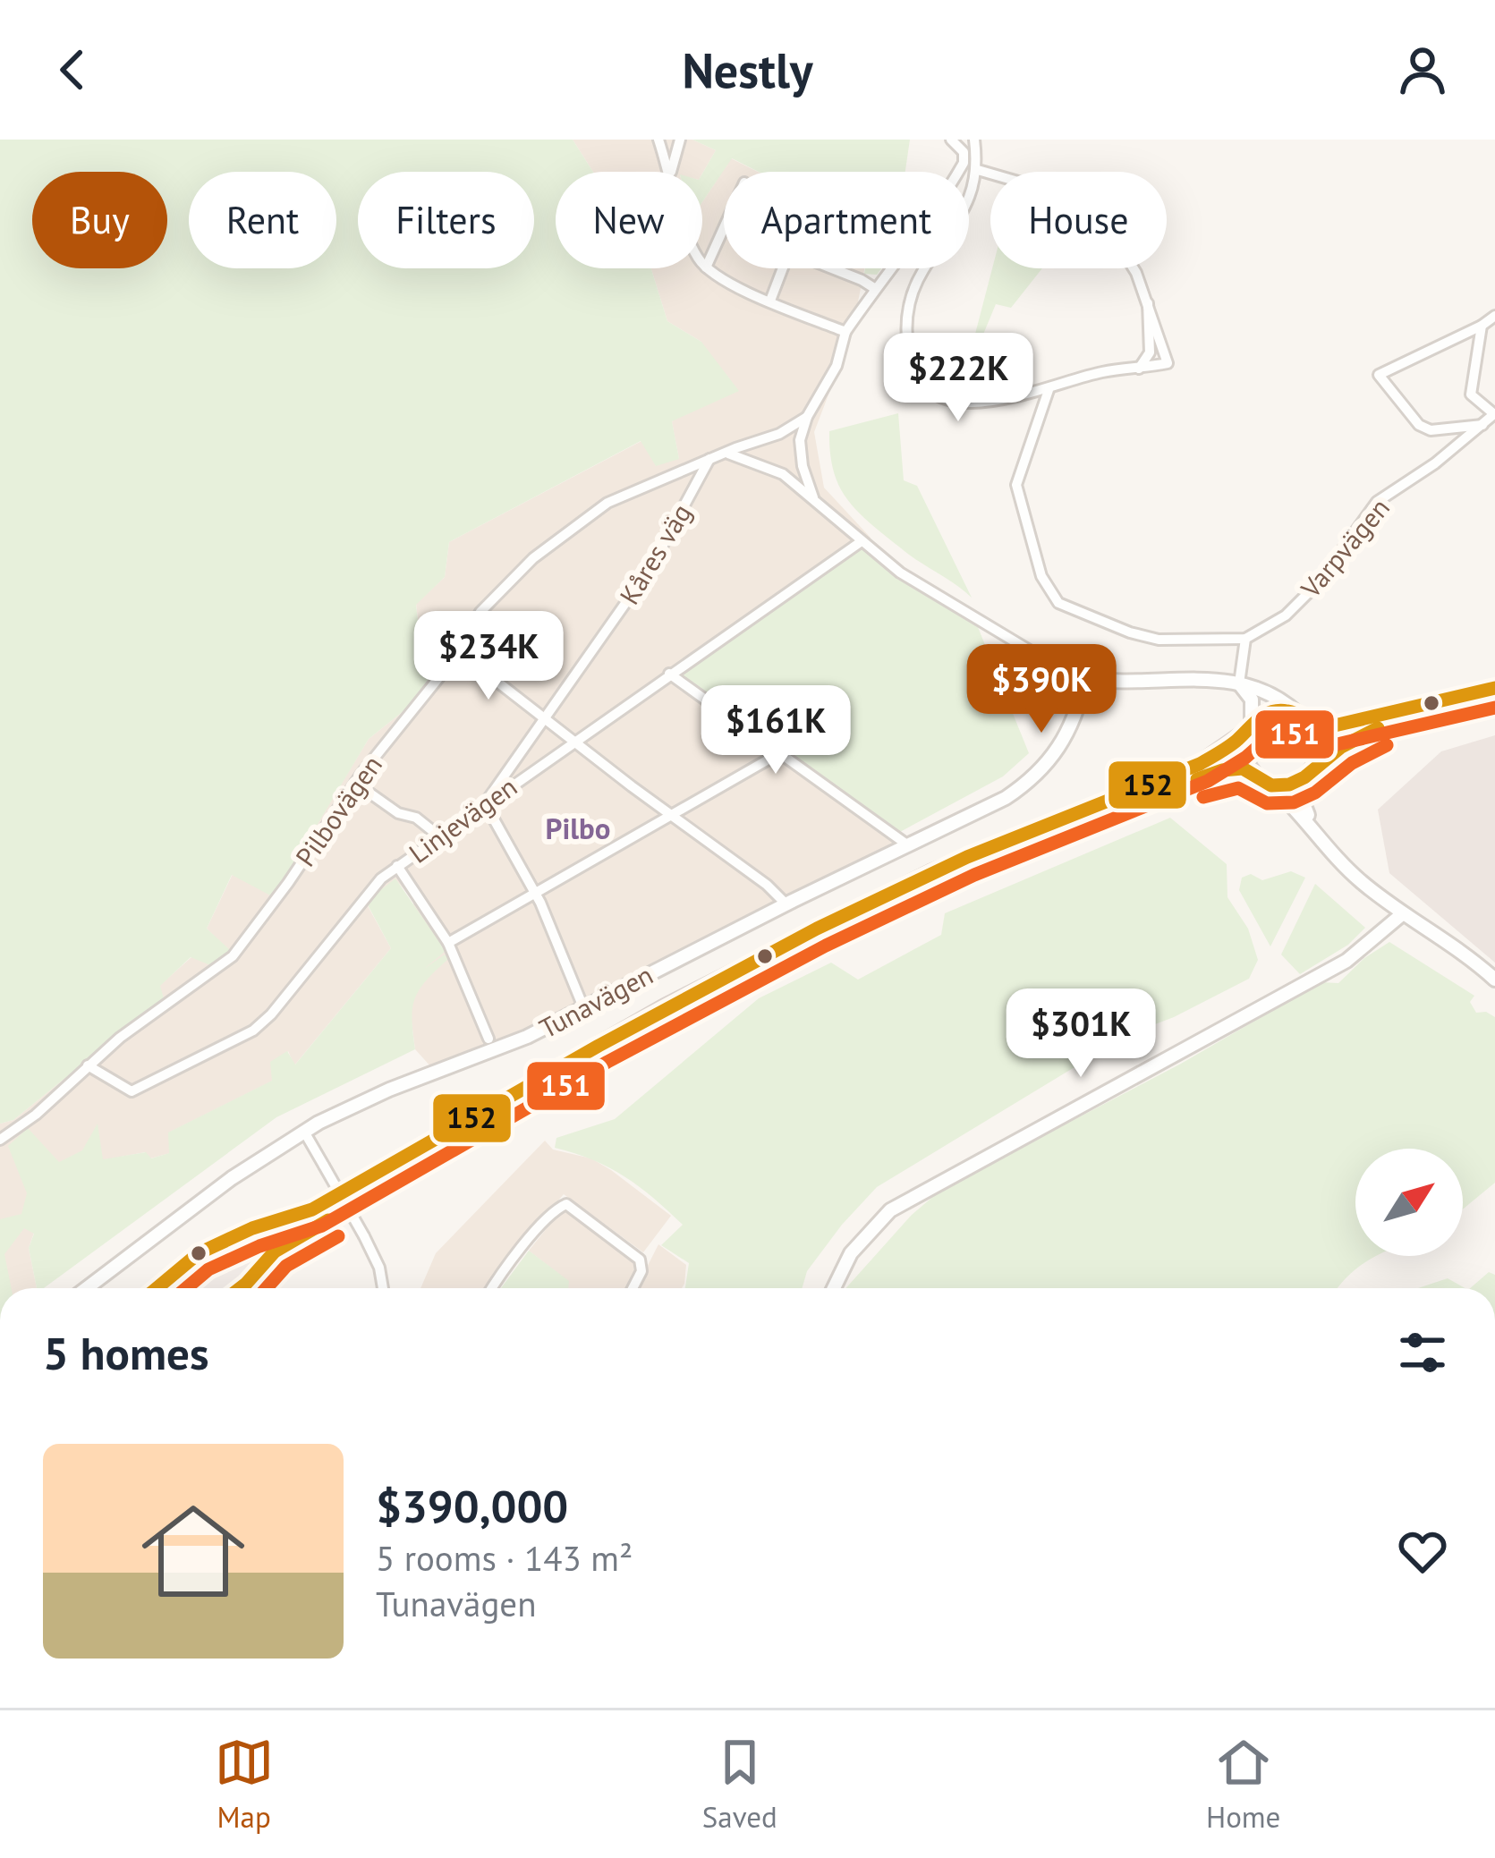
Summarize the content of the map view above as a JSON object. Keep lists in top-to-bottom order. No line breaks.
{"streets":{"street":["Varpvägen","Kåres väg","Pilbovägen","Linjevägen","Tunavägen"]},"crossings":[["Kåres väg","Pilbovägen"],["Kåres väg","Linjevägen"],["Pilbovägen","Linjevägen"]],"districts":["Pilbo"],"lines":["transit line 152","transit line 151"],"north":"top right","page":{"header":"Nestly","chip":["Buy","Rent","Filters","New","Apartment","House"],"price":["$222K","$234K","$390K","$161K","$301K"],"heading":"5 homes","list":[{"name":"$390,000","note":"5 rooms · 143 m² · Tunavägen"}],"tabs":["Map","Saved","Home"]}}
